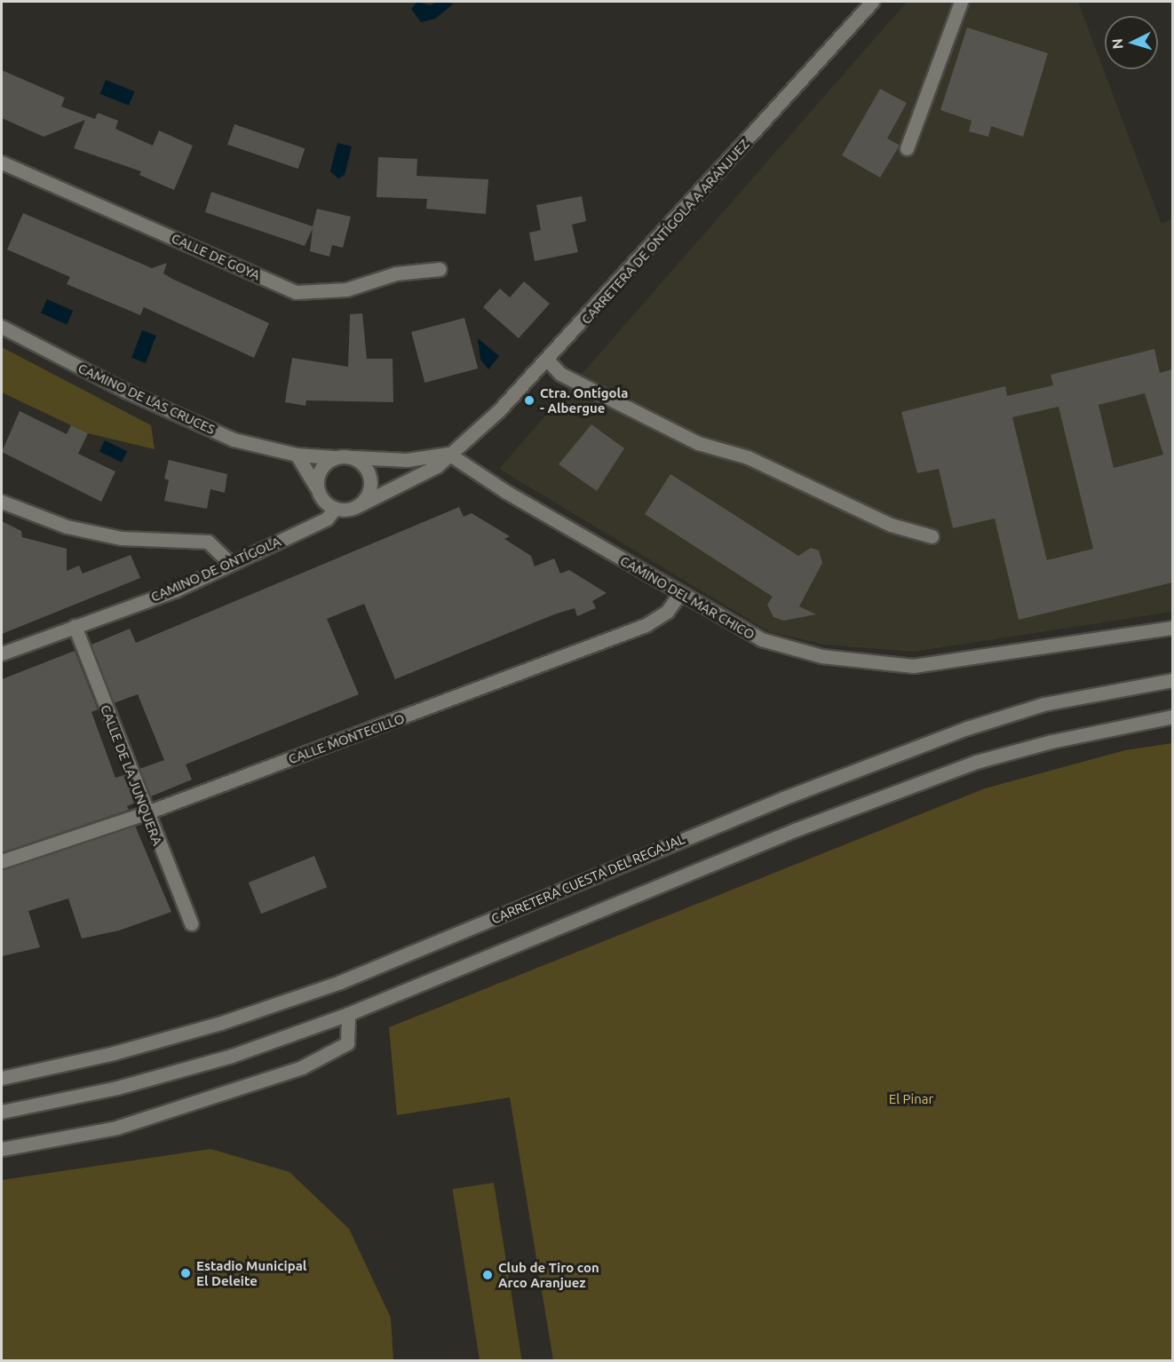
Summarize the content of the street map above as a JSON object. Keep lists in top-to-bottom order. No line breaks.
{"streets":{"street":["CARRETERA DE ONTÍGOLA A ARANJUEZ","CALLE DE GOYA","CAMINO DE LAS CRUCES","CAMINO DE ONTÍGOLA","CAMINO DEL MAR CHICO","CALLE MONTECILLO","CALLE DE LA JUNQUERA","CARRETERA CUESTA DEL REGAJAL"]},"crossings":[["CARRETERA DE ONTÍGOLA A ARANJUEZ","CAMINO DE LAS CRUCES"],["CARRETERA DE ONTÍGOLA A ARANJUEZ","CAMINO DE ONTÍGOLA"],["CARRETERA DE ONTÍGOLA A ARANJUEZ","CAMINO DEL MAR CHICO"],["CAMINO DE LAS CRUCES","CAMINO DE ONTÍGOLA"],["CAMINO DE ONTÍGOLA","CALLE DE LA JUNQUERA"],["CAMINO DEL MAR CHICO","CALLE MONTECILLO"],["CALLE MONTECILLO","CALLE DE LA JUNQUERA"]],"parks":["El Pinar"],"places":["Ctra. Ontígola - Albergue","Estadio Municipal El Deleite","Club de Tiro con Arco Aranjuez"],"north":"left"}
